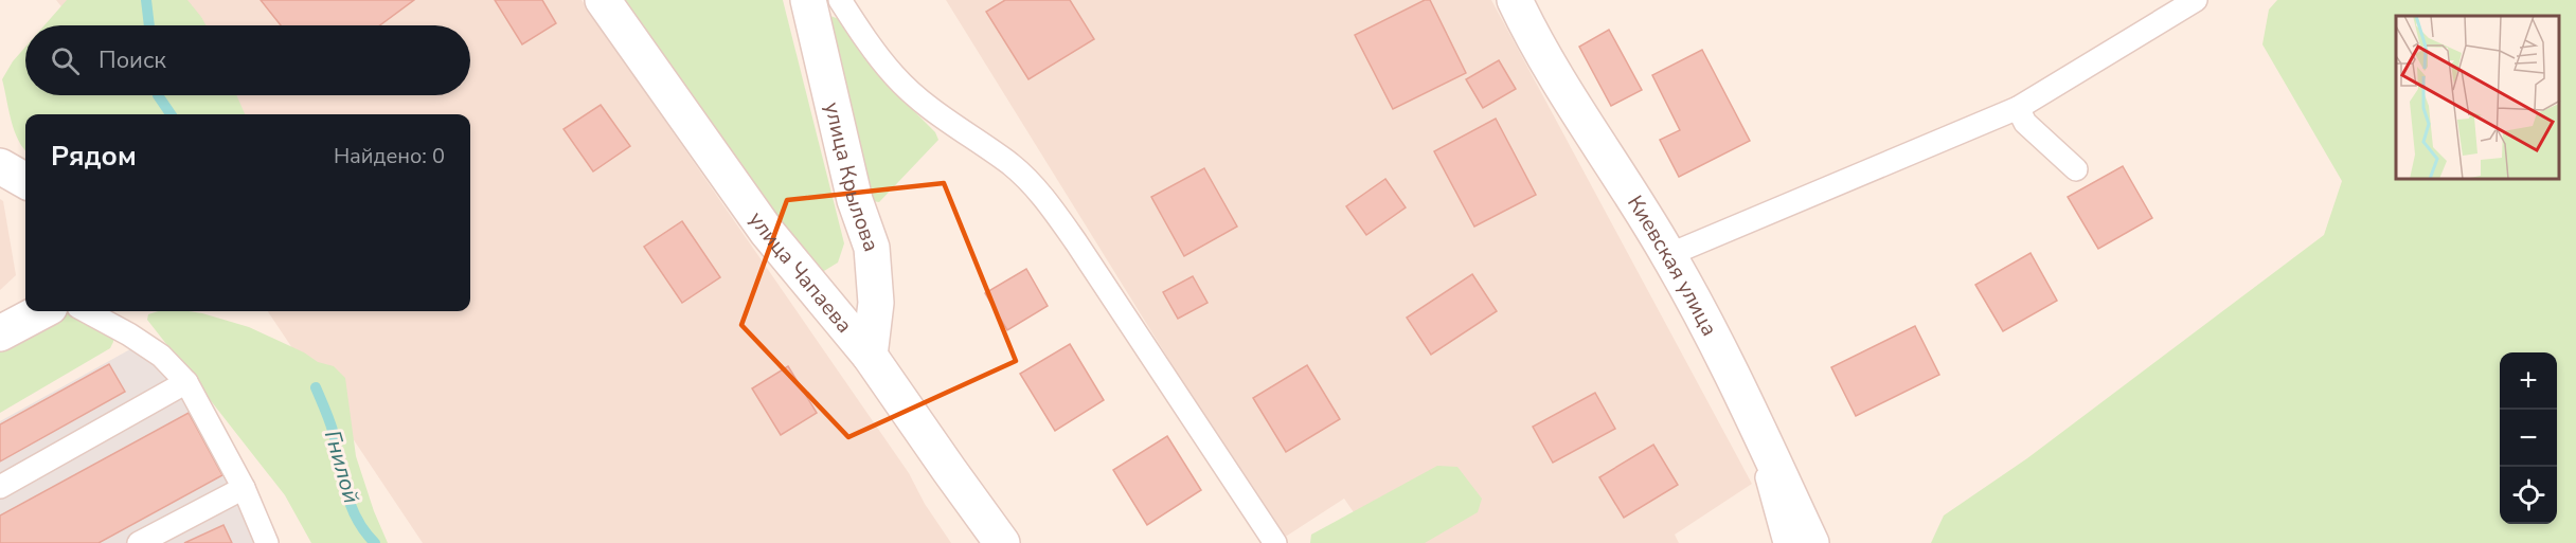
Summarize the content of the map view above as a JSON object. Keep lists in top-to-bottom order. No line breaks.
{"streets":{"street":["улица Крылова","Киевская улица","улица Чапаева"]},"crossings":[["улица Крылова","улица Чапаева"]],"water":["Гнилой"],"page":{"search":"Поиск","heading":["Рядом","Найдено: 0"],"map_buttons":["+","−"]}}
